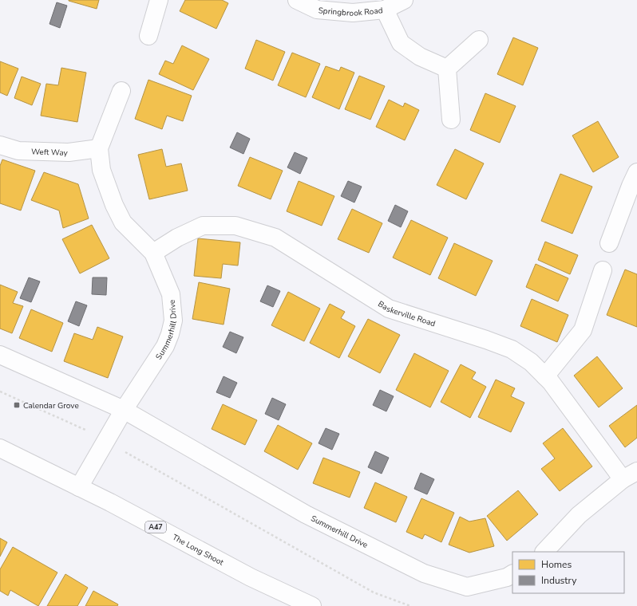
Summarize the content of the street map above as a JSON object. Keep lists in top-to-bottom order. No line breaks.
{"streets":{"street":["Springbrook Road","Weft Way","Baskerville Road","Summerhill Drive","A47","The Long Shoot"]},"crossings":[["Weft Way","Summerhill Drive"],["Baskerville Road","Summerhill Drive"],["Summerhill Drive","The Long Shoot"]],"places":{"transit":["Calendar Grove"]},"legend":["Homes","Industry"]}
